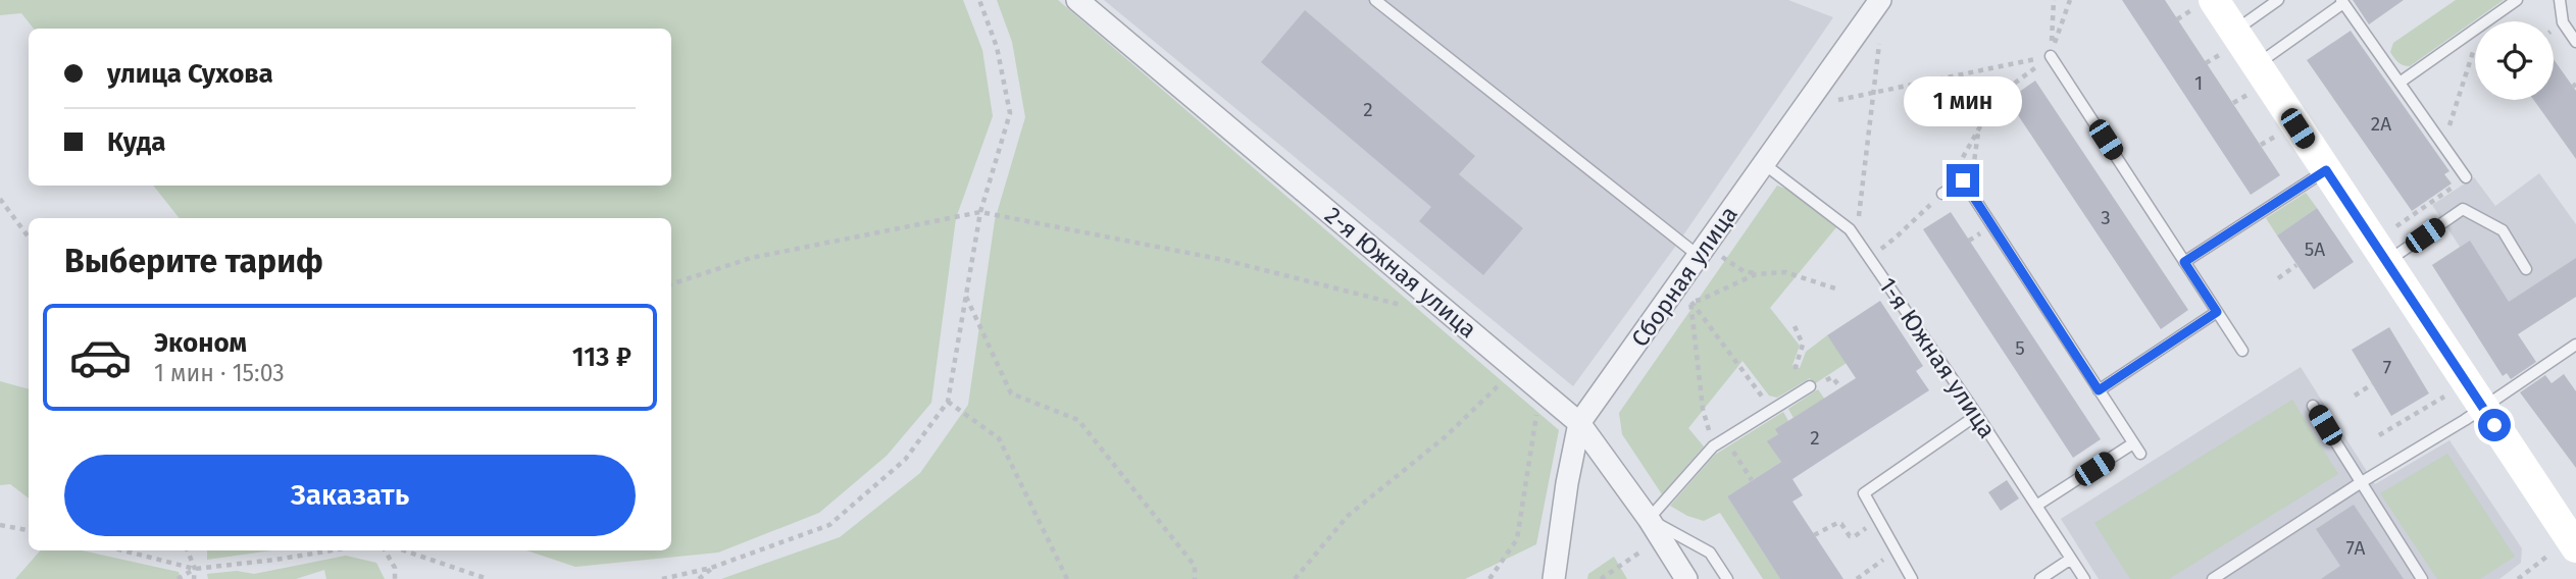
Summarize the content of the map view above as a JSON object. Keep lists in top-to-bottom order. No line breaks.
{"streets":{"street":["2-я Южная улица","Сборная улица"],"lane":["1-я Южная улица"]},"crossings":[["2-я Южная улица","Сборная улица"],["Сборная улица","1-я Южная улица"]],"house_numbers":["1","2","2А","3","5А","5","7","2","7А"],"page":{"banner":["улица Сухова","Куда"],"bubble":"1 мин","heading":"Выберите тариф","list":[{"name":"Эконом","note":"1 мин · 15:03","value":"113 ₽"}],"buttons":"Заказать"}}
